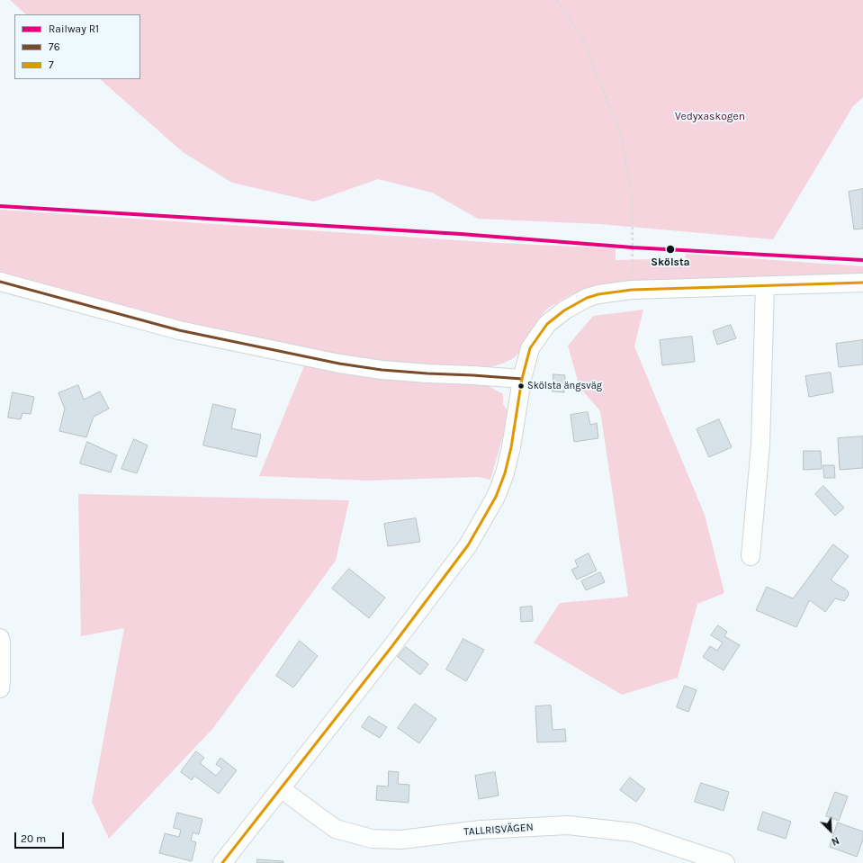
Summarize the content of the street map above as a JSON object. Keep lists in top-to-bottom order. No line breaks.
{"streets":{"street":["TALLRISVÄGEN"]},"parks":["Vedyxaskogen"],"places":["Skölsta","Skölsta ängsväg"],"lines":["rail line R1","transit line 76","transit line 7"],"legend":["Railway R1","76","7"],"scale_bar":"20 m","north":"bottom right"}
